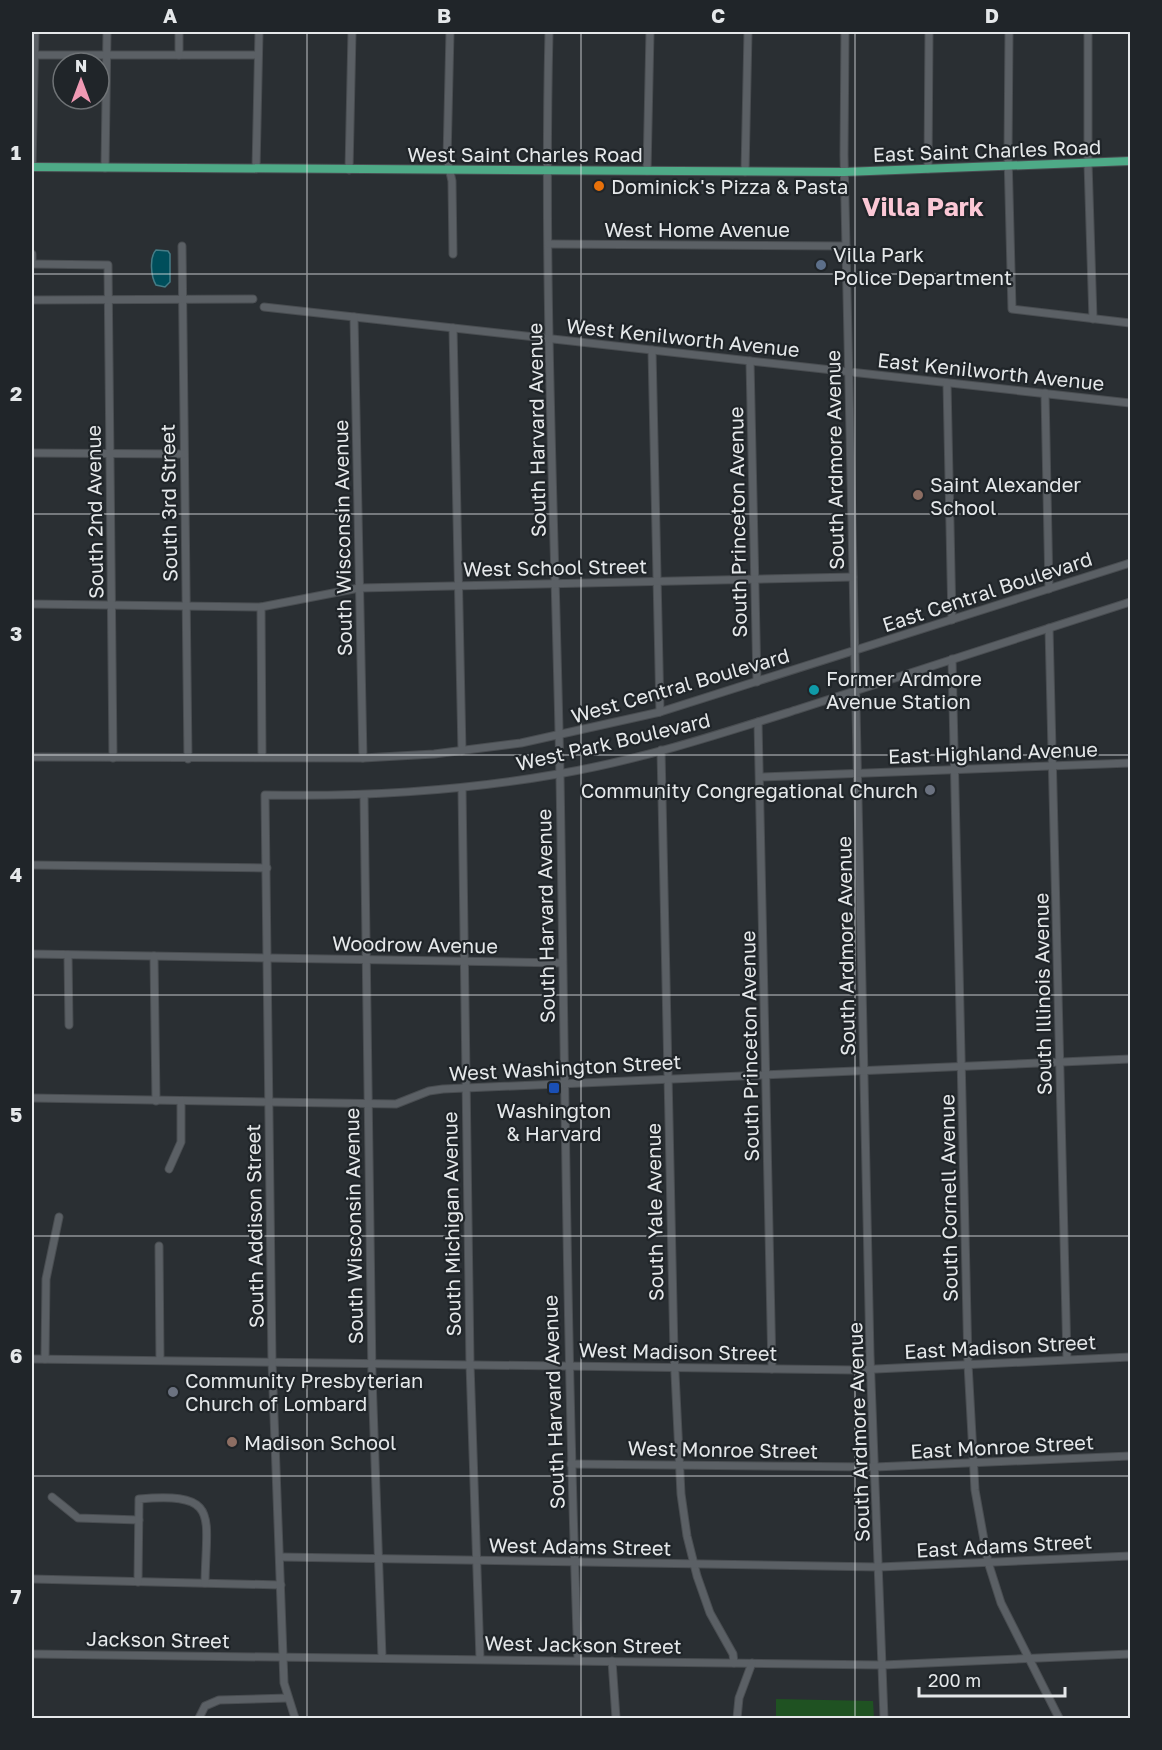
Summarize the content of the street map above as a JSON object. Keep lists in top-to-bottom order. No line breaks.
{"streets":{"main road":["East Saint Charles Road","West Saint Charles Road"],"street":["West Home Avenue","West Kenilworth Avenue","East Kenilworth Avenue","South Harvard Avenue","South Ardmore Avenue","South 3rd Street","South 2nd Avenue","South Princeton Avenue","South Wisconsin Avenue","West School Street","East Central Boulevard","West Central Boulevard","West Park Boulevard","East Highland Avenue","Woodrow Avenue","South Illinois Avenue","West Washington Street","South Cornell Avenue","South Yale Avenue","South Michigan Avenue","South Addison Street","East Madison Street","West Madison Street","East Monroe Street","West Monroe Street","East Adams Street","West Adams Street","Jackson Street","West Jackson Street"]},"crossings":[["East Saint Charles Road","West Saint Charles Road"],["East Saint Charles Road","South Ardmore Avenue"],["West Saint Charles Road","South Harvard Avenue"],["West Saint Charles Road","South Ardmore Avenue"],["West Home Avenue","South Harvard Avenue"],["West Home Avenue","South Ardmore Avenue"],["West Kenilworth Avenue","East Kenilworth Avenue"],["West Kenilworth Avenue","South Harvard Avenue"],["West Kenilworth Avenue","South Ardmore Avenue"],["West Kenilworth Avenue","South Princeton Avenue"],["West Kenilworth Avenue","South Wisconsin Avenue"],["East Kenilworth Avenue","South Ardmore Avenue"],["South Harvard Avenue","West School Street"],["South Harvard Avenue","West Central Boulevard"],["South Harvard Avenue","West Park Boulevard"],["South Harvard Avenue","Woodrow Avenue"],["South Harvard Avenue","West Washington Street"],["South Harvard Avenue","West Madison Street"],["South Harvard Avenue","West Monroe Street"],["South Harvard Avenue","West Adams Street"],["South Harvard Avenue","West Jackson Street"],["South Ardmore Avenue","West School Street"],["South Ardmore Avenue","East Central Boulevard"],["South Ardmore Avenue","West Central Boulevard"],["South Ardmore Avenue","West Park Boulevard"],["South Ardmore Avenue","East Highland Avenue"],["South Ardmore Avenue","West Washington Street"],["South Ardmore Avenue","East Madison Street"],["South Ardmore Avenue","West Madison Street"],["South Ardmore Avenue","East Monroe Street"],["South Ardmore Avenue","West Monroe Street"],["South Ardmore Avenue","East Adams Street"],["South Ardmore Avenue","West Adams Street"],["South Ardmore Avenue","West Jackson Street"],["South 3rd Street","West School Street"],["South 3rd Street","West Central Boulevard"],["South 2nd Avenue","West School Street"],["South 2nd Avenue","West Central Boulevard"],["South Princeton Avenue","West School Street"],["South Princeton Avenue","West Central Boulevard"],["South Princeton Avenue","West Park Boulevard"],["South Princeton Avenue","East Highland Avenue"],["South Princeton Avenue","West Washington Street"],["South Princeton Avenue","West Madison Street"],["South Wisconsin Avenue","West School Street"],["South Wisconsin Avenue","West Central Boulevard"],["South Wisconsin Avenue","West Park Boulevard"],["South Wisconsin Avenue","Woodrow Avenue"],["South Wisconsin Avenue","West Washington Street"],["South Wisconsin Avenue","West Madison Street"],["South Wisconsin Avenue","West Adams Street"],["South Wisconsin Avenue","West Jackson Street"],["East Central Boulevard","West Central Boulevard"],["West Park Boulevard","South Illinois Avenue"],["West Park Boulevard","South Cornell Avenue"],["West Park Boulevard","South Yale Avenue"],["West Park Boulevard","South Michigan Avenue"],["West Park Boulevard","South Addison Street"],["East Highland Avenue","South Illinois Avenue"],["East Highland Avenue","South Cornell Avenue"],["Woodrow Avenue","South Michigan Avenue"],["Woodrow Avenue","South Addison Street"],["South Illinois Avenue","West Washington Street"],["South Illinois Avenue","East Madison Street"],["West Washington Street","South Cornell Avenue"],["West Washington Street","South Yale Avenue"],["West Washington Street","South Michigan Avenue"],["West Washington Street","South Addison Street"],["South Cornell Avenue","East Madison Street"],["South Cornell Avenue","East Monroe Street"],["South Cornell Avenue","East Adams Street"],["South Cornell Avenue","West Jackson Street"],["South Yale Avenue","West Madison Street"],["South Yale Avenue","West Monroe Street"],["South Yale Avenue","West Adams Street"],["South Yale Avenue","West Jackson Street"],["South Michigan Avenue","West Madison Street"],["South Michigan Avenue","West Adams Street"],["South Michigan Avenue","West Jackson Street"],["South Addison Street","West Madison Street"],["South Addison Street","West Adams Street"],["South Addison Street","Jackson Street"],["South Addison Street","West Jackson Street"],["East Madison Street","West Madison Street"],["East Monroe Street","West Monroe Street"],["East Adams Street","West Adams Street"],["Jackson Street","West Jackson Street"]],"districts":["Villa Park"],"places":{"other":["Dominick's Pizza & Pasta","Villa Park Police Department","Saint Alexander School","Former Ardmore Avenue Station","Community Congregational Church","Community Presbyterian Church of Lombard","Madison School"],"transit":["Washington & Harvard"]},"scale_bar":"200 m","north":"top","grid":{"columns":["A","B","C","D"],"rows":["1","2","3","4","5","6","7"]}}
